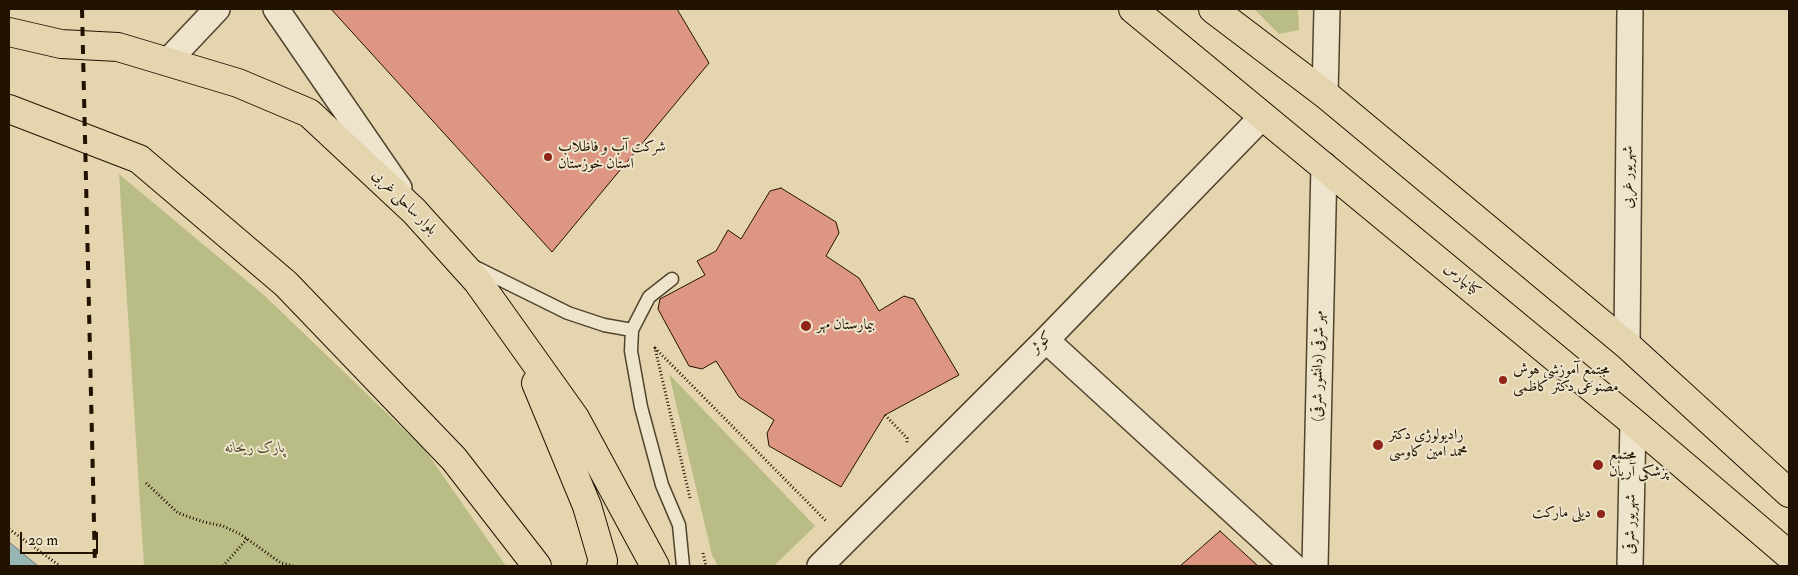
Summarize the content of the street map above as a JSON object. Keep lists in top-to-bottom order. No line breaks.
{"streets":{"main road":["بلوار ساحلی غربی","کیانپارس"],"street":["شهریور غربی","کوثر","مهر شرقی (دانشور شرقی)","شهریور شرقی"]},"crossings":[["کیانپارس","کوثر"],["کیانپارس","مهر شرقی (دانشور شرقی)"],["کیانپارس","شهریور شرقی"]],"parks":["پارک ریحانه"],"places":["شرکت آب و فاظلاب استان خوزستان","بیمارستان مهر","مجتمع آموزشی هوش مصنوعی دکتر کاظمی","رادیولوژی دکتر محمد امین کاوسی","مجتمع پزشکی آریان","دیلی مارکت"],"scale_bar":"20 m"}
